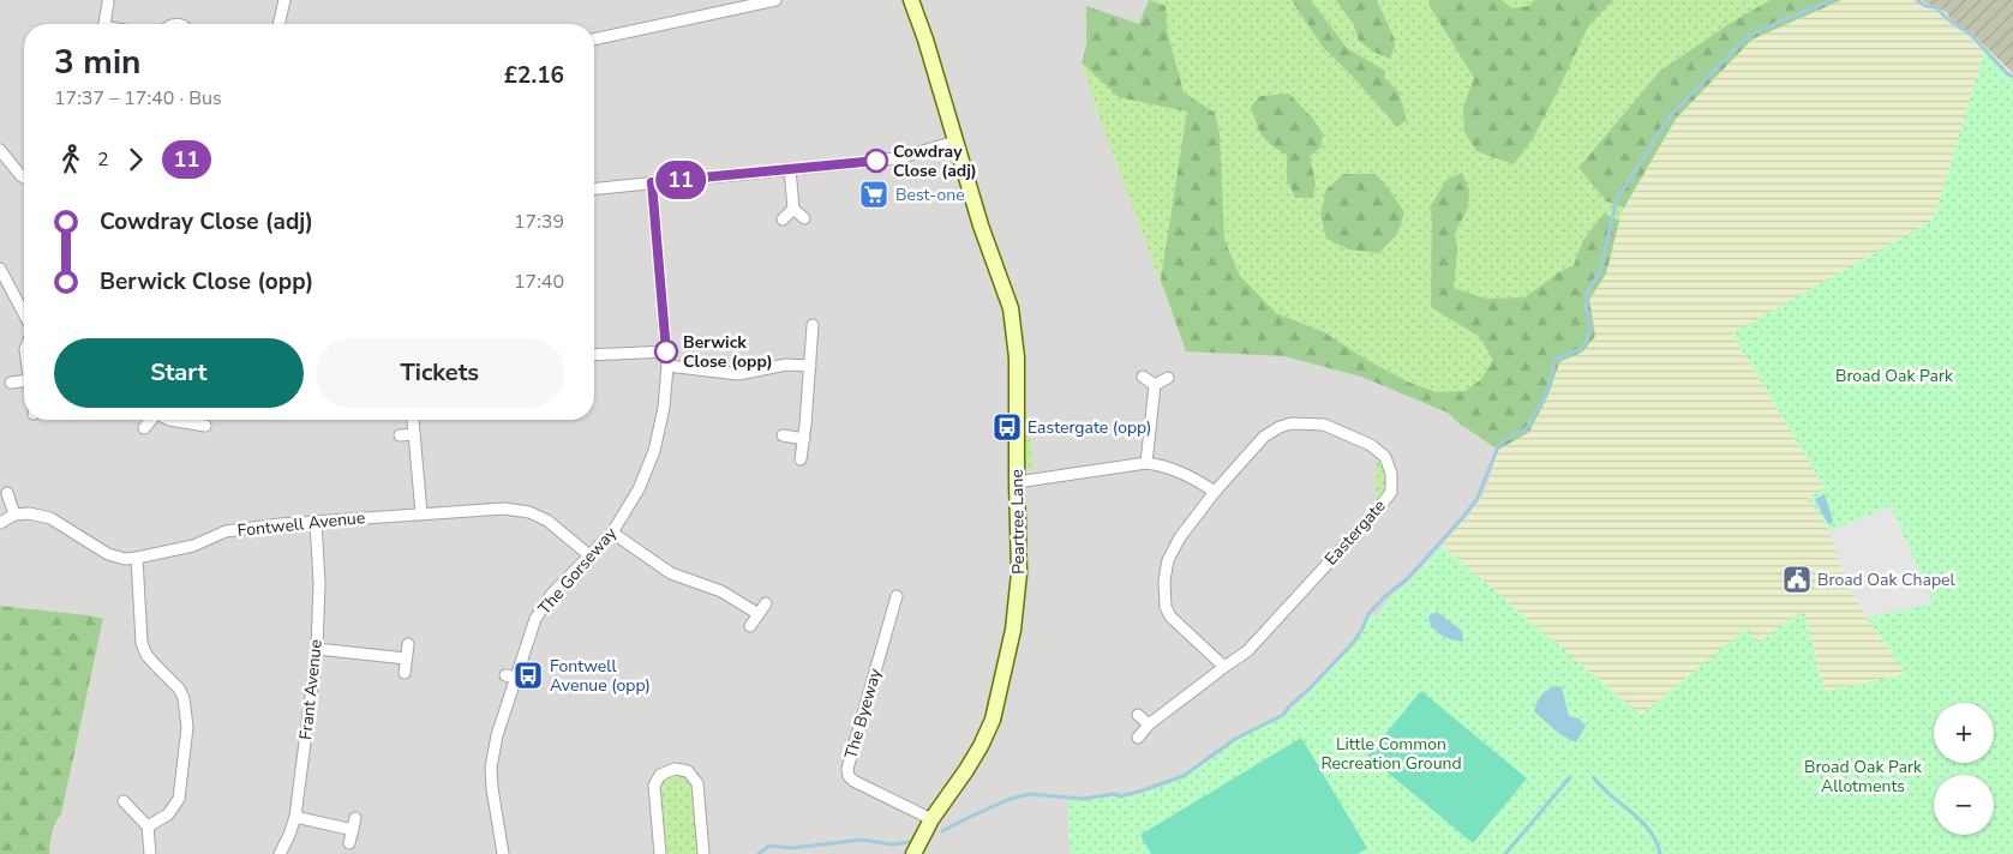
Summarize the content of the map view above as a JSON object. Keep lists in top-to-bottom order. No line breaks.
{"streets":{"street":["Peartree Lane","Fontwell Avenue","Eastergate","The Gorseway","Frant Avenue","The Byeway"]},"crossings":[["Peartree Lane","The Byeway"],["Fontwell Avenue","The Gorseway"],["Fontwell Avenue","Frant Avenue"]],"parks":["Broad Oak Park","Little Common Recreation Ground","Broad Oak Park Allotments"],"places":{"other":["Cowdray Close (adj)","Berwick Close (opp)"],"supermarket":["Best-one"],"bus stop":["Eastergate (opp)","Fontwell Avenue (opp)"],"public building":["Broad Oak Chapel"]},"lines":["bus line 11"],"page":{"on_map":"11","heading":["3 min","17:37 – 17:40 · Bus","£2.16"],"legs":["2","11"],"list":[{"name":"Cowdray Close (adj)","value":"17:39"},{"name":"Berwick Close (opp)","value":"17:40"}],"buttons":["Start","Tickets"],"map_buttons":["+","−"]}}
